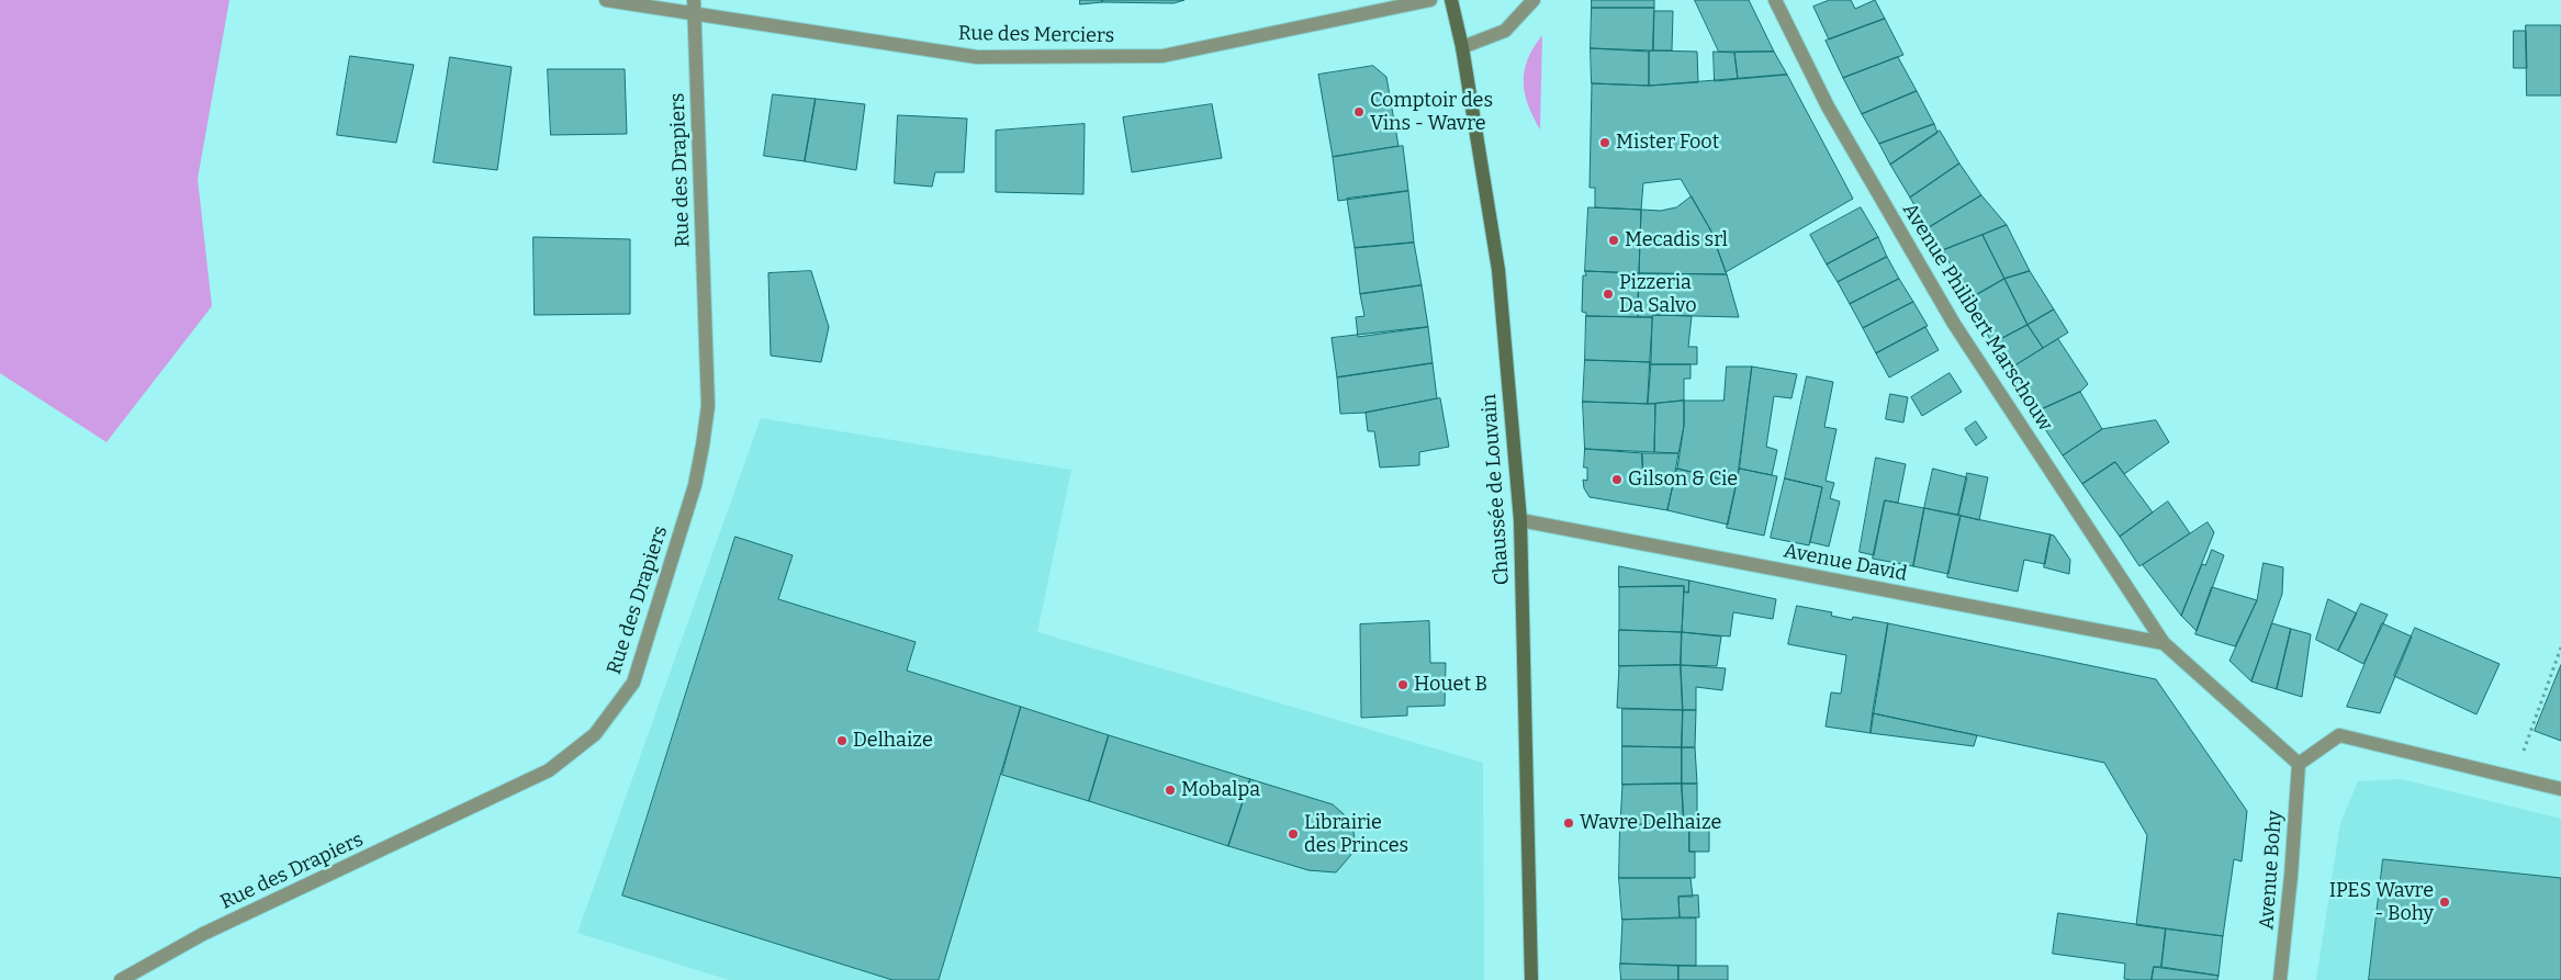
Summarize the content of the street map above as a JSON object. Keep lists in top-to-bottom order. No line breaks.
{"streets":{"main road":["Chaussée de Louvain"],"street":["Rue des Merciers","Rue des Drapiers","Avenue Philibert Marschouw","Avenue David","Avenue Bohy"]},"crossings":[["Rue des Merciers","Rue des Drapiers"],["Avenue Philibert Marschouw","Avenue David"],["Avenue Philibert Marschouw","Avenue Bohy"],["Chaussée de Louvain","Avenue David"]],"places":["Comptoir des Vins - Wavre","Mister Foot","Mecadis srl","Pizzeria Da Salvo","Gilson & Cie","Houet B","Delhaize","Mobalpa","Wavre Delhaize","Librairie des Princes","IPES Wavre - Bohy"]}
